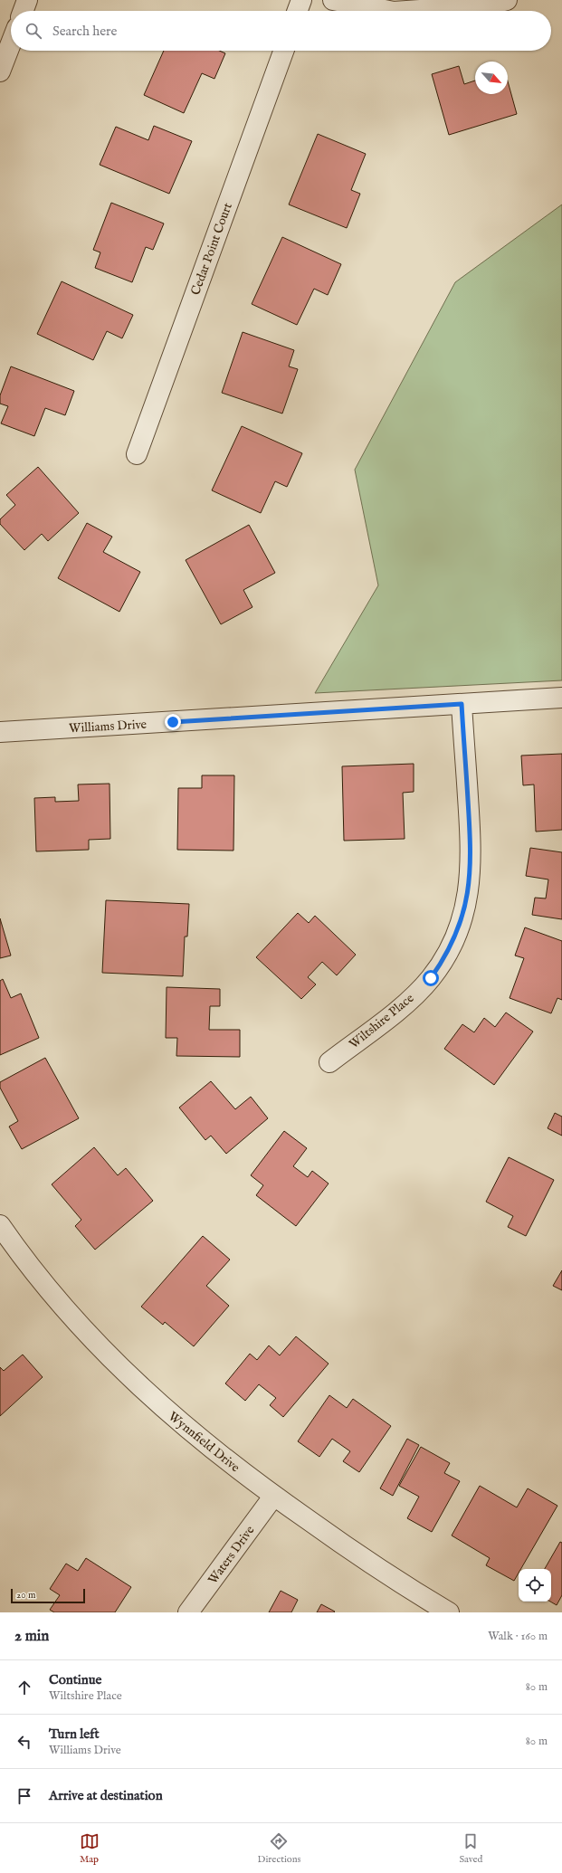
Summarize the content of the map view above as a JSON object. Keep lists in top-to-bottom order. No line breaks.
{"streets":{"street":["Cedar Point Court","Williams Drive","Wiltshire Place","Wynnfield Drive","Waters Drive"]},"crossings":[["Williams Drive","Wiltshire Place"],["Wynnfield Drive","Waters Drive"]],"scale_bar":"20 m","north":"bottom right","page":{"search":"Search here","scale":"20 m","heading":["2 min","Walk · 160 m"],"list":[["Continue","Wiltshire Place","80 m"],["Turn left","Williams Drive","80 m"],"Arrive at destination"],"nav":["Map","Directions","Saved"]}}
